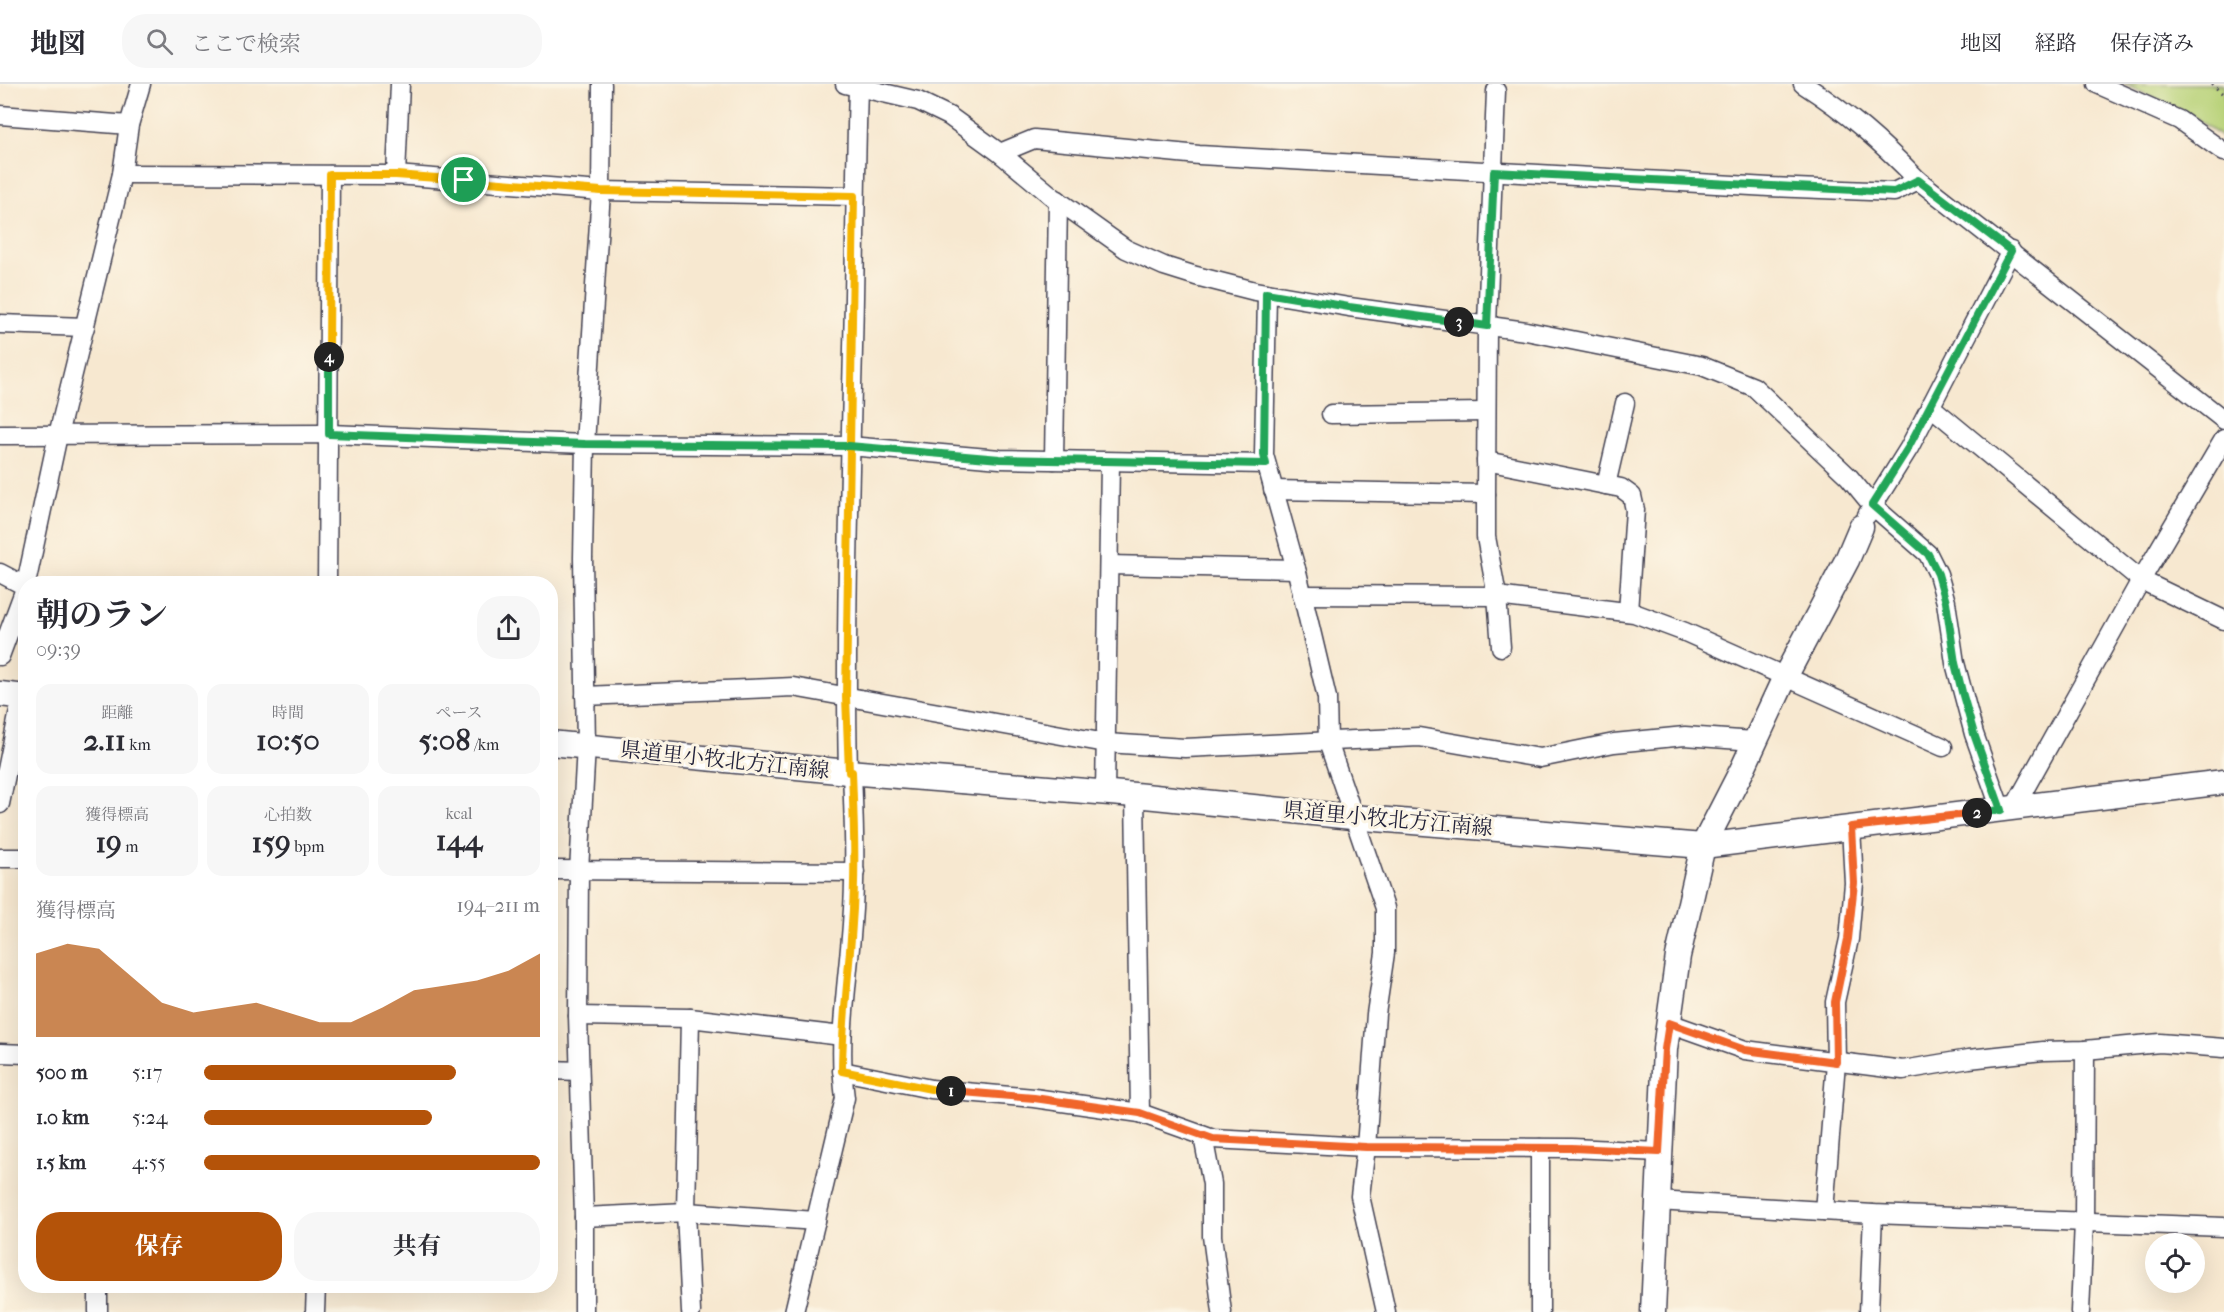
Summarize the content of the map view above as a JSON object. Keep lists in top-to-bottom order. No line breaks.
{"streets":{"main road":["県道里小牧北方江南線"]},"page":{"header":"地図","search":"ここで検索","nav":["地図","経路","保存済み"],"pins":["3","4","2","1"],"heading":["朝のラン","09:39"],"stats":[["距離","2.11 km"],["時間","10:50"],["ペース","5:08 /km"],["獲得標高","19 m"],["心拍数","159 bpm"],["kcal","144"]],"chart":["獲得標高","194–211 m"],"list":[{"name":"500 m","note":"5:17"},{"name":"1.0 km","note":"5:24"},{"name":"1.5 km","note":"4:55"}],"buttons":["保存","共有"]}}
